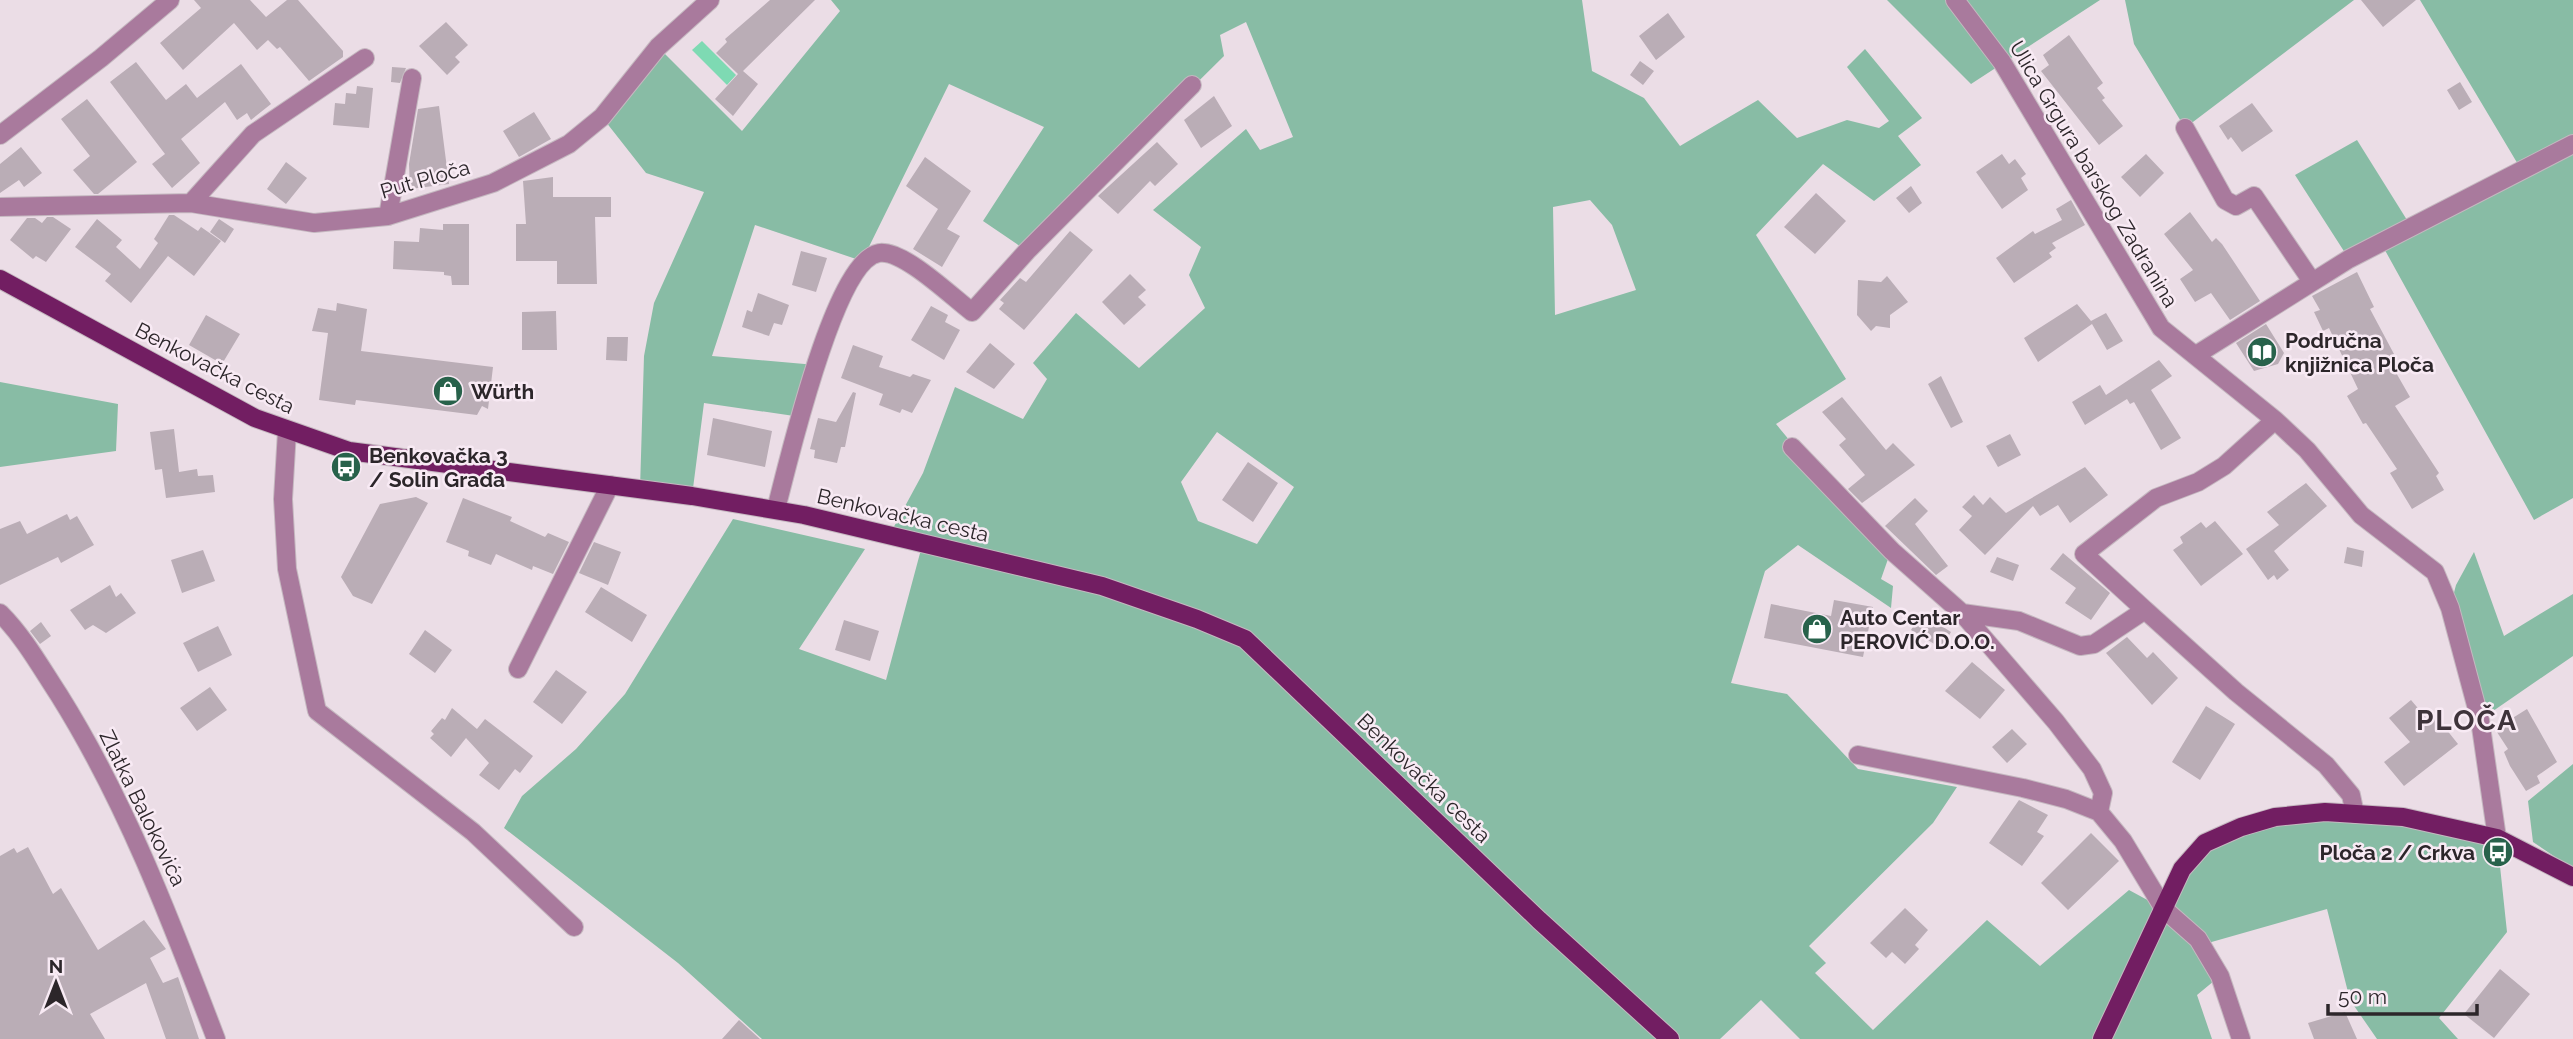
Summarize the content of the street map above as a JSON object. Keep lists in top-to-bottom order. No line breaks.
{"streets":{"main road":["Benkovačka cesta"],"street":["Ulica Grgura barskog Zadranina","Put Ploča","Zlatka Balokovića"]},"districts":["PLOČA"],"places":{"library":["Područna knjižnica Ploča"],"shop":["Würth","Auto Centar PEROVIĆ D.O.O."],"bus stop":["Benkovačka 3 / Solin Građa","Ploča 2 / Crkva"]},"scale_bar":"50 m","north":"top"}
